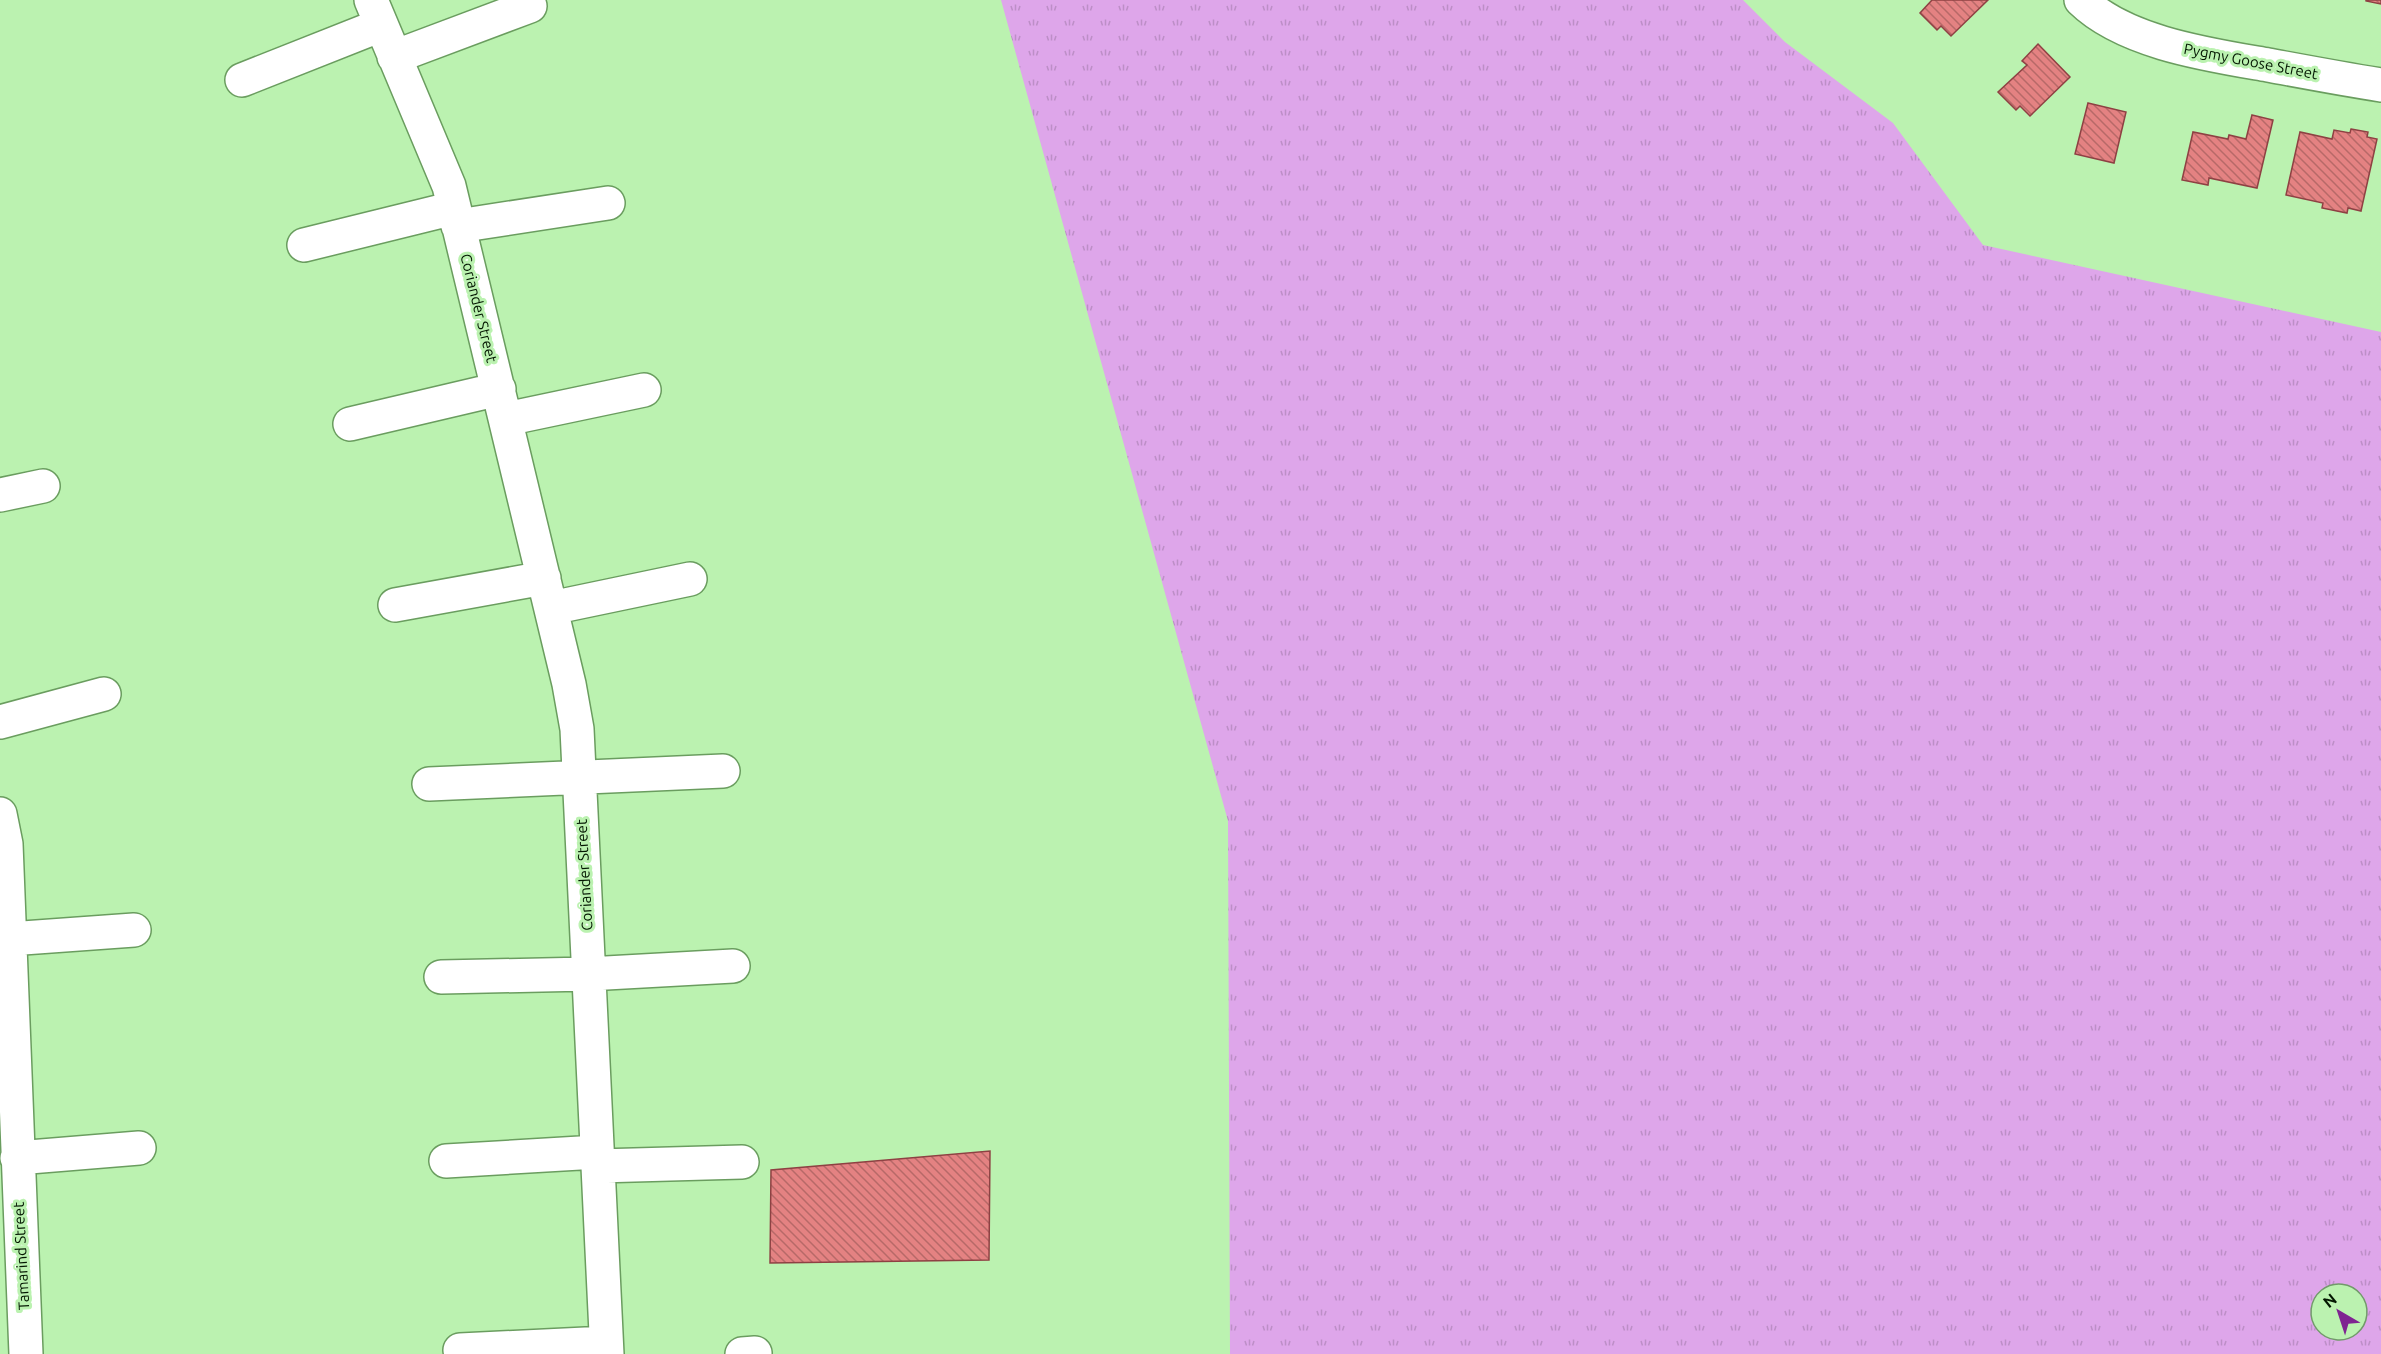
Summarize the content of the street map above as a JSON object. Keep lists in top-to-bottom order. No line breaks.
{"streets":{"street":["Pygmy Goose Street","Coriander Street","Tamarind Street"]},"north":"top left"}
